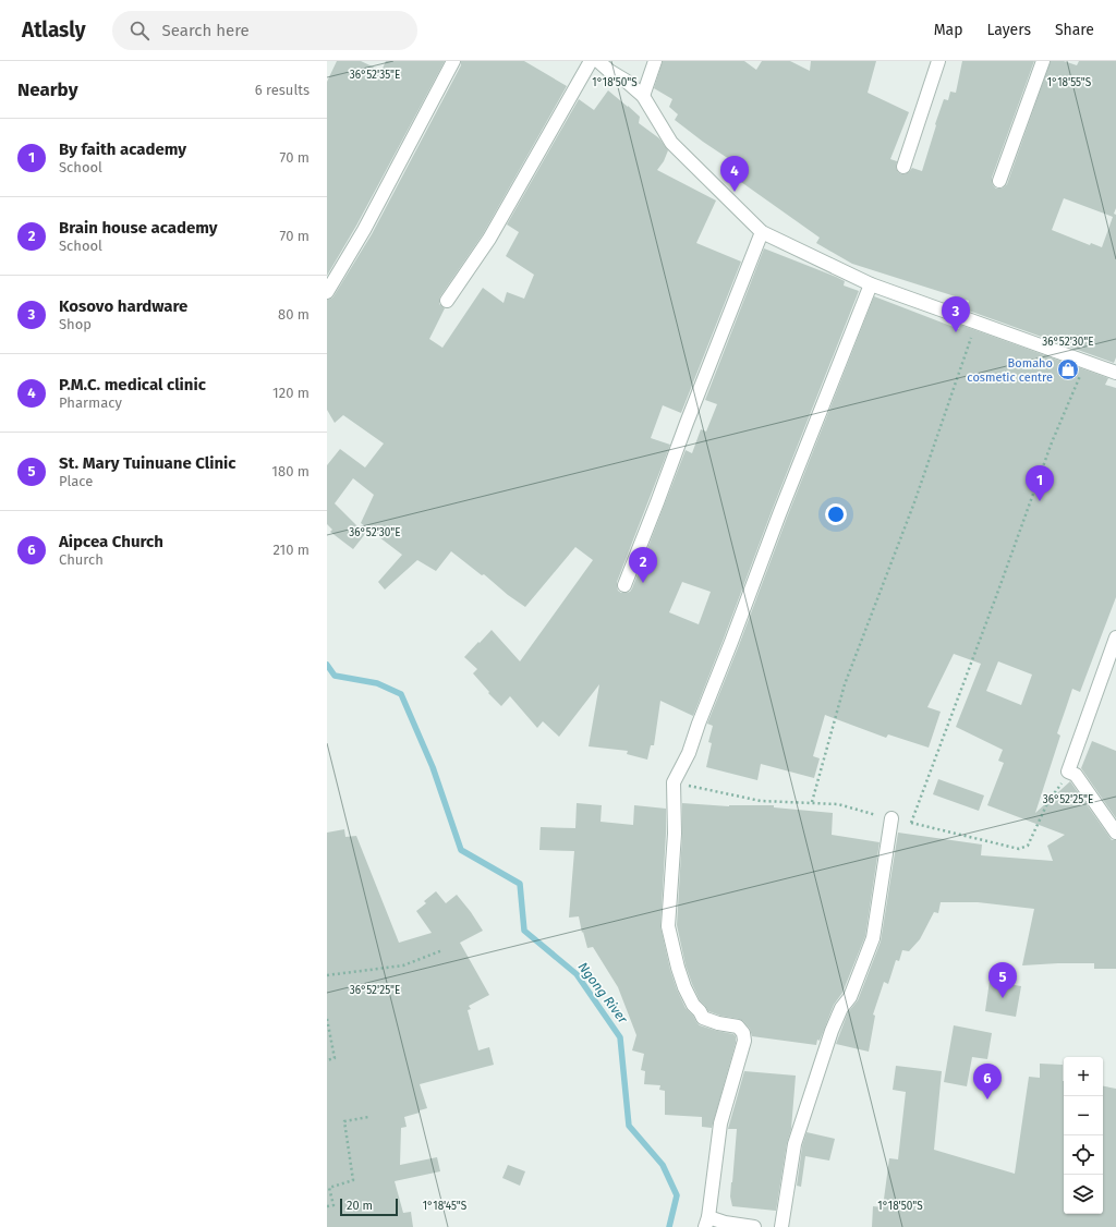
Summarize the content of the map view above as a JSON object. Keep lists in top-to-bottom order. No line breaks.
{"water":["Ngong River"],"places":{"shop":["Bomaho cosmetic centre"]},"scale_bar":"20 m","page":{"header":"Atlasly","search":"Search here","nav":["Map","Layers","Share"],"heading":["Nearby","6 results"],"list":[{"mark":"1","name":"By faith academy","note":"School","value":"70 m"},{"mark":"2","name":"Brain house academy","note":"School","value":"70 m"},{"mark":"3","name":"Kosovo hardware","note":"Shop","value":"80 m"},{"mark":"4","name":"P.M.C. medical clinic","note":"Pharmacy","value":"120 m"},{"mark":"5","name":"St. Mary Tuinuane Clinic","note":"Place","value":"180 m"},{"mark":"6","name":"Aipcea Church","note":"Church","value":"210 m"}],"pins":["4","3","1","2","5","6"],"map_buttons":["+","−"],"scale":"20 m"},"coordinates":["36°52'35\"E","1°18'50\"S","1°18'55\"S","36°52'30\"E","36°52'25\"E","1°18'45\"S"]}
